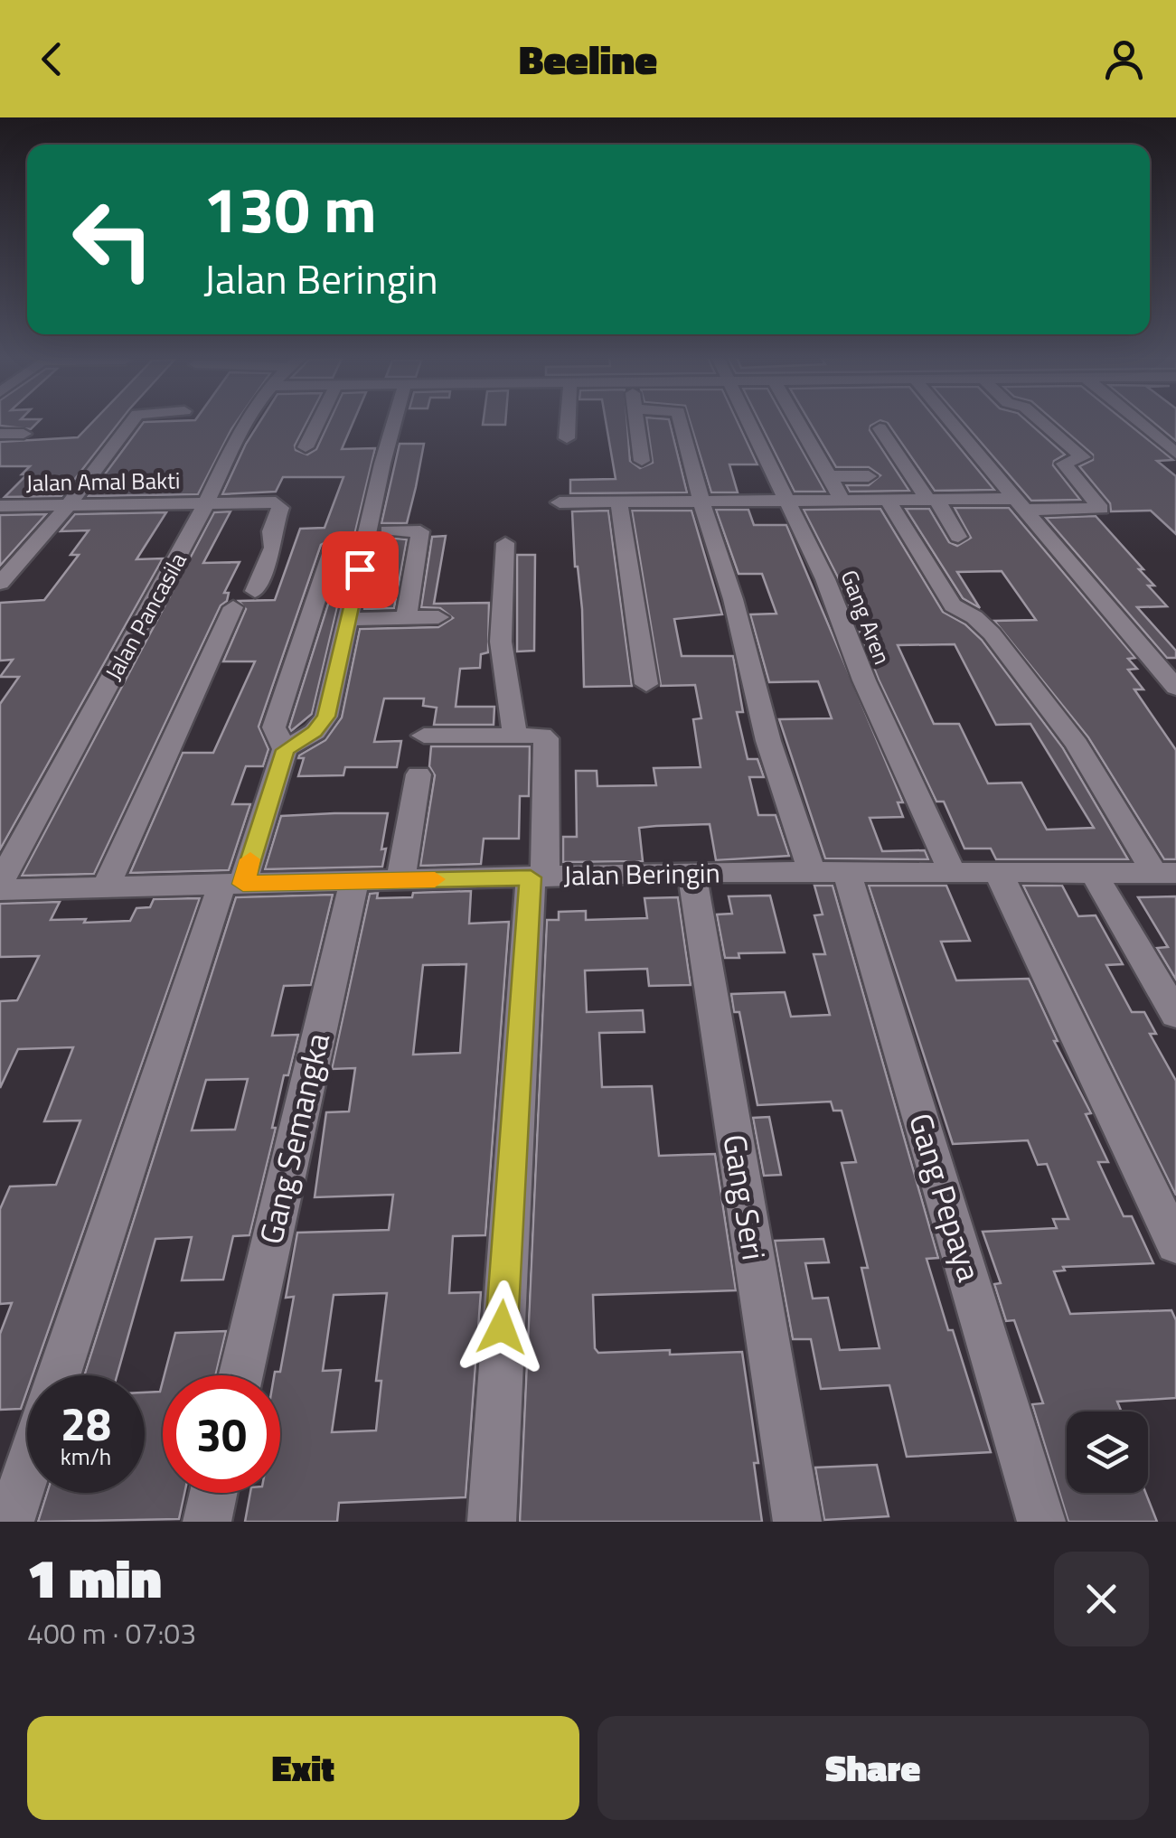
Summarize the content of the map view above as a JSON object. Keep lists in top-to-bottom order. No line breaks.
{"streets":{"street":["Jalan Amal Bakti","Jalan Pancasila","Gang Aren","Jalan Beringin","Gang Semangka","Gang Seri","Gang Pepaya"]},"crossings":[["Jalan Amal Bakti","Jalan Pancasila"],["Gang Aren","Jalan Beringin"],["Jalan Beringin","Gang Semangka"],["Jalan Beringin","Gang Seri"],["Jalan Beringin","Gang Pepaya"]],"page":{"header":"Beeline","turn":["130 m","Jalan Beringin"],"speed":"28 km/h","limit":"30","heading":["1 min","400 m · 07:03"],"buttons":["Exit","Share"]}}
